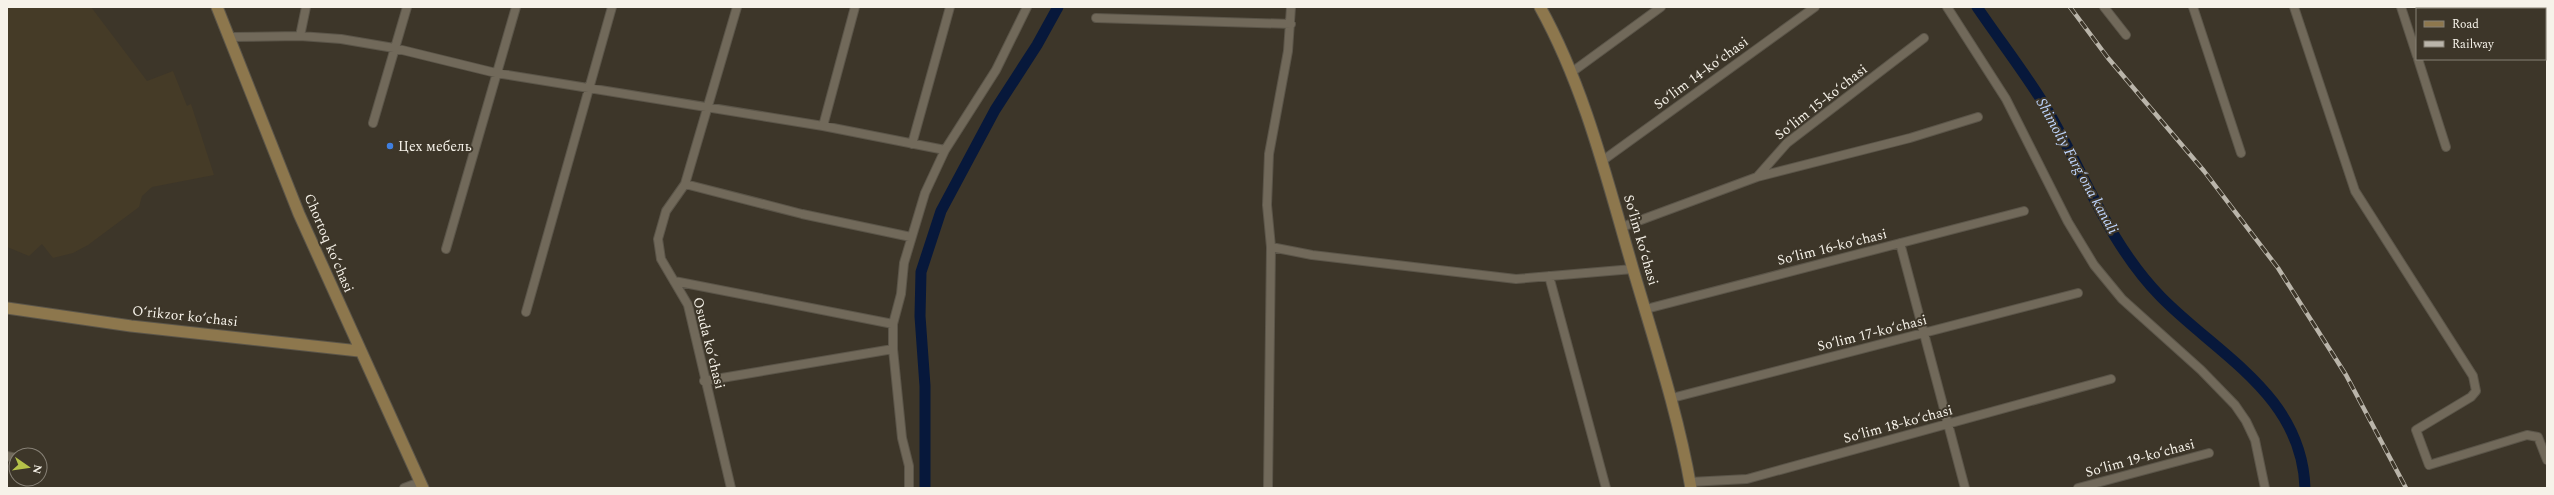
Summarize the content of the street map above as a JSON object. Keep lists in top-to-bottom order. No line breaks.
{"streets":{"main road":["Soʻlim koʻchasi","Chortoq koʻchasi","Oʻrikzor koʻchasi"],"street":["Soʻlim 14-koʻchasi","Soʻlim 15-koʻchasi","Soʻlim 16-koʻchasi","Soʻlim 17-koʻchasi","Osuda koʻchasi","Soʻlim 18-koʻchasi","Soʻlim 19-koʻchasi"]},"crossings":[["Soʻlim 14-koʻchasi","Soʻlim koʻchasi"],["Soʻlim 15-koʻchasi","Soʻlim koʻchasi"],["Soʻlim koʻchasi","Soʻlim 16-koʻchasi"],["Soʻlim koʻchasi","Soʻlim 17-koʻchasi"],["Soʻlim koʻchasi","Soʻlim 18-koʻchasi"],["Chortoq koʻchasi","Oʻrikzor koʻchasi"]],"water":["Shimoliy Fargʻona kanali"],"places":["Цех мебель"],"legend":["Road","Railway"],"north":"right"}
